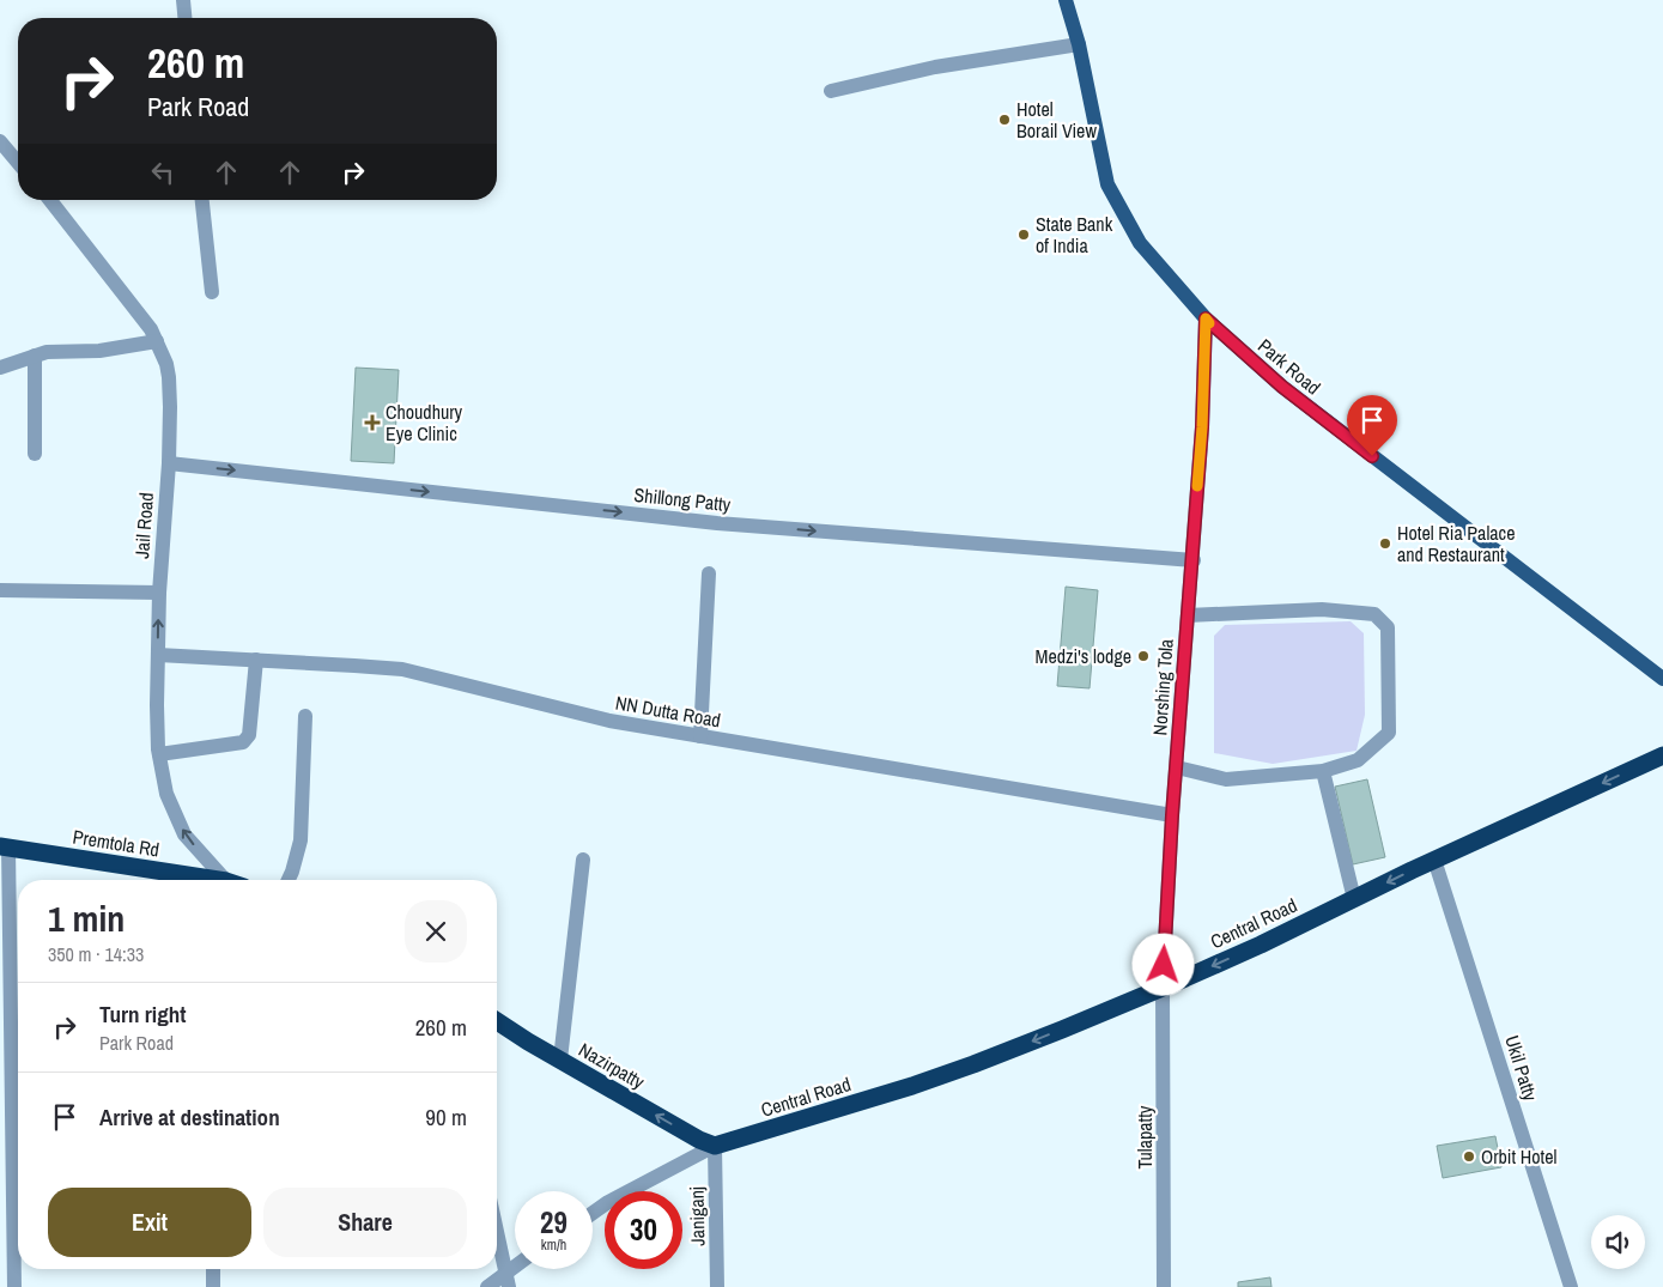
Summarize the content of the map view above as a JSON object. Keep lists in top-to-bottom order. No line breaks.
{"streets":{"highway":["Premtola Rd","Central Road","Nazirpatty"],"main road":["Park Road"],"street":["Shillong Patty","Jail Road","Norshing Tola","NN Dutta Road","Ukil Patty","Tulapatty","Janiganj"]},"crossings":[["Park Road","Norshing Tola"],["Shillong Patty","Jail Road"],["Shillong Patty","Norshing Tola"],["Jail Road","NN Dutta Road"],["Norshing Tola","NN Dutta Road"],["Norshing Tola","Central Road"],["Norshing Tola","Tulapatty"],["Central Road","Nazirpatty"],["Central Road","Ukil Patty"],["Central Road","Tulapatty"],["Central Road","Janiganj"],["Nazirpatty","Janiganj"]],"one_way":["Shillong Patty","Central Road","Nazirpatty"],"places":{"other":["Hotel Borail View","State Bank of India","Hotel Ria Palace and Restaurant","Medzi's lodge","Orbit Hotel"],"health":["Choudhury Eye Clinic"]},"page":{"turn":["260 m","Park Road"],"heading":["1 min","350 m · 14:33"],"list":[{"name":"Turn right","note":"Park Road","value":"260 m"},{"name":"Arrive at destination","value":"90 m"}],"buttons":["Exit","Share"],"speed":"29 km/h","limit":"30"}}
